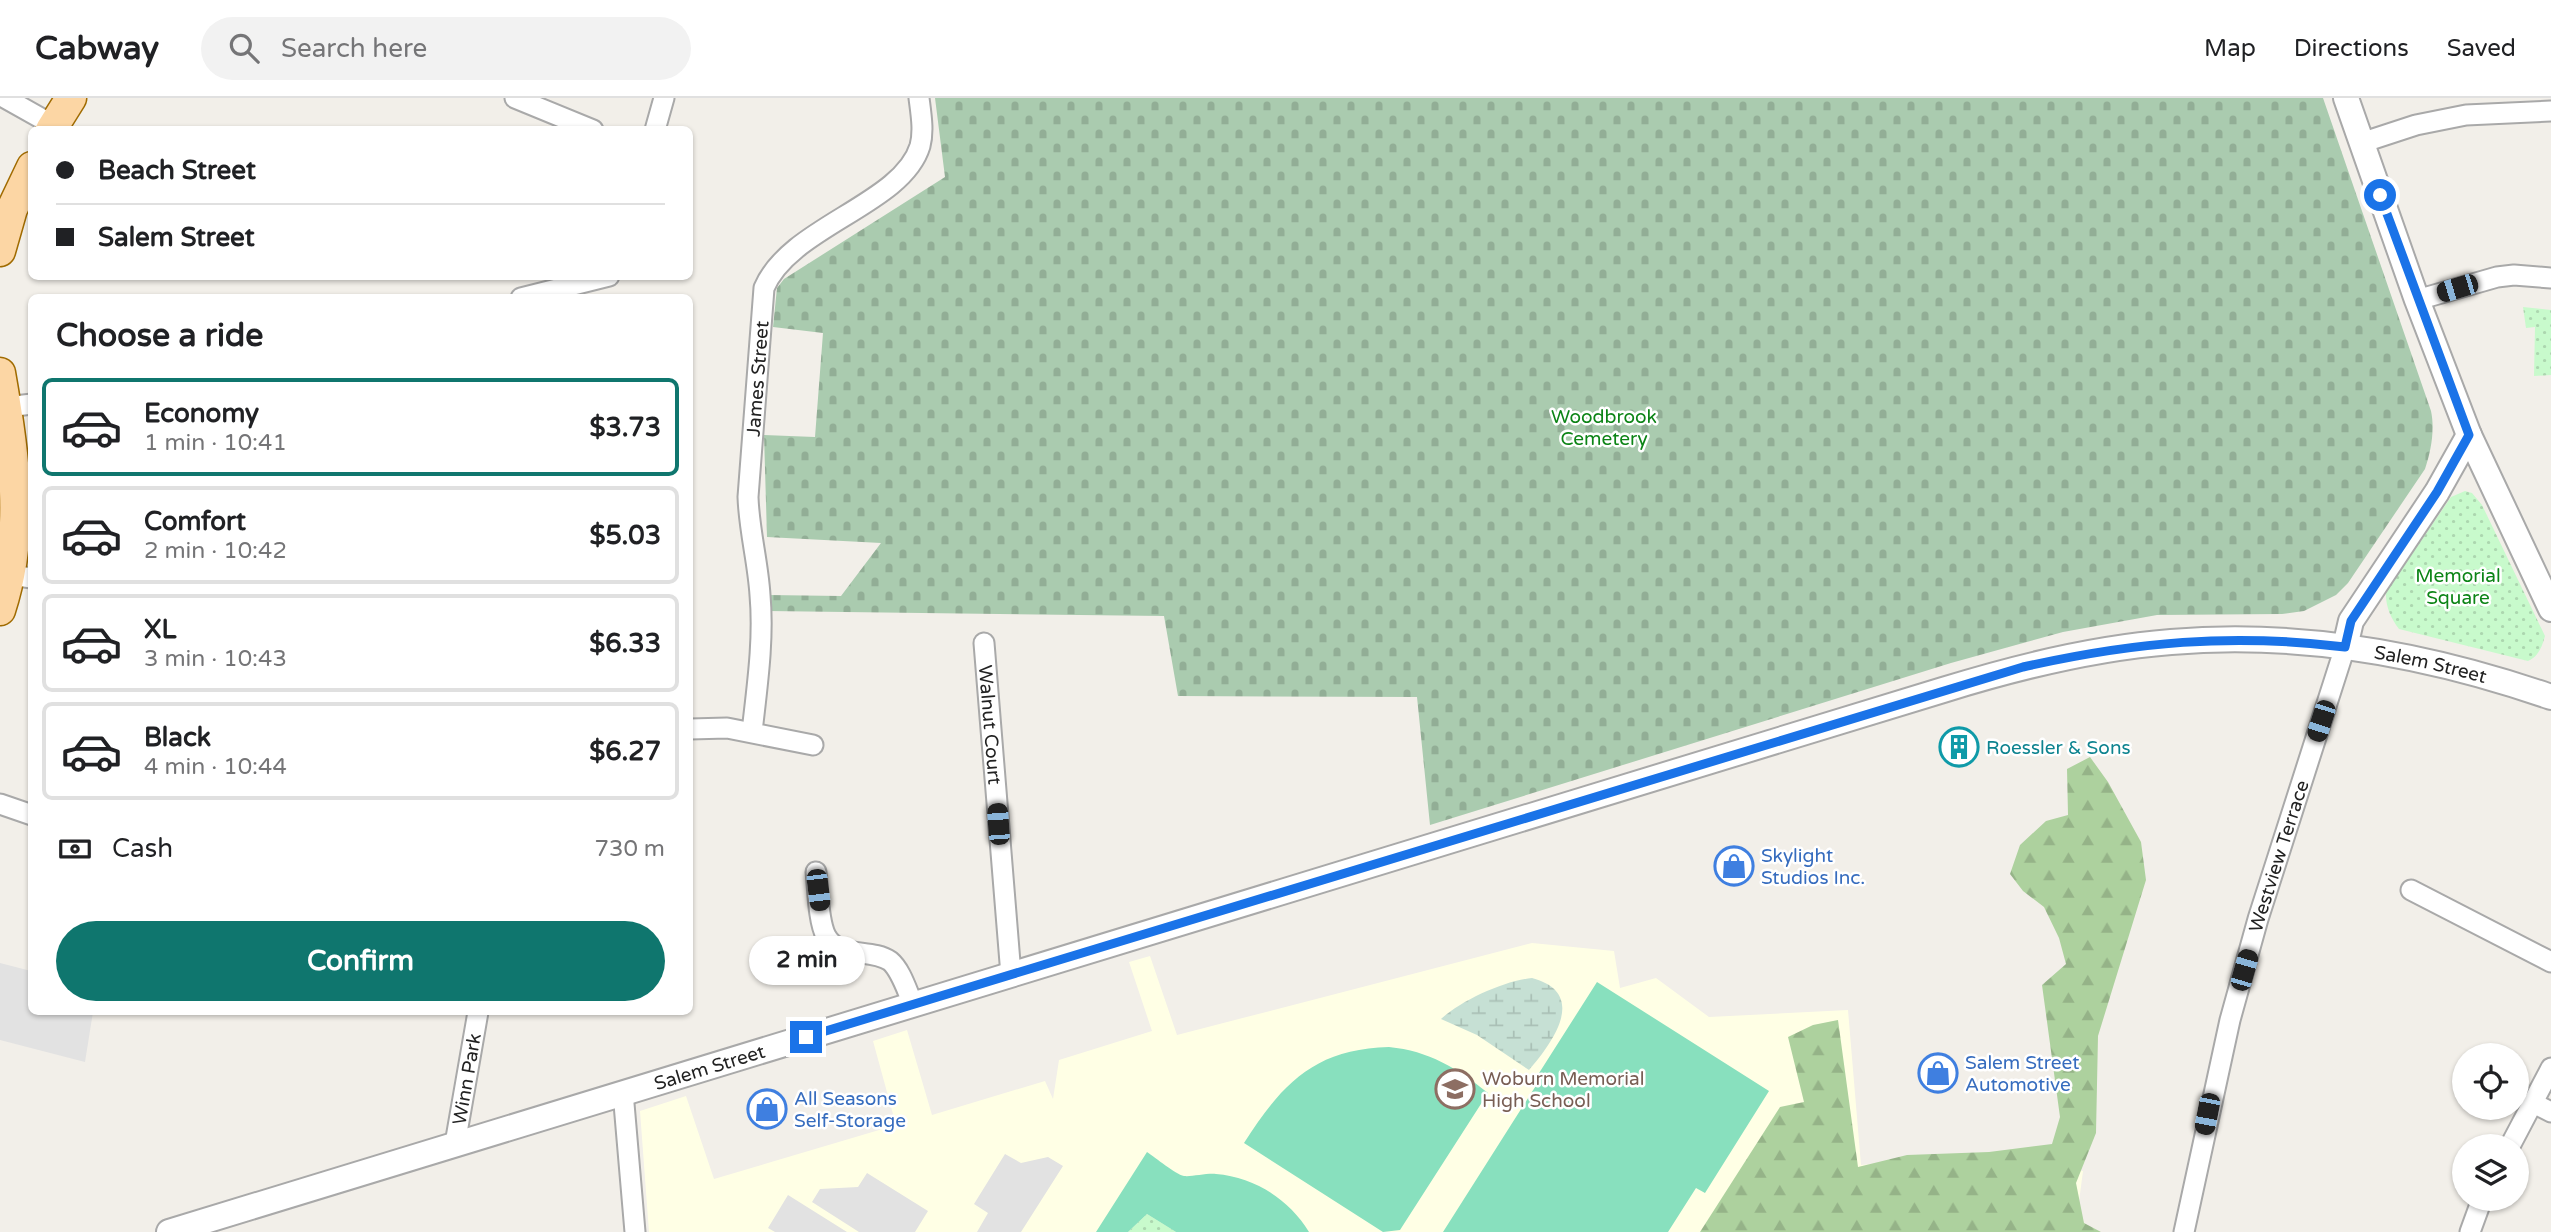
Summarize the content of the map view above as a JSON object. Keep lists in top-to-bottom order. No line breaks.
{"streets":{"street":["James Street","Salem Street","Walnut Court","Westview Terrace","Winn Park"]},"crossings":[["Salem Street","Walnut Court"],["Salem Street","Westview Terrace"],["Salem Street","Winn Park"]],"parks":["Woodbrook Cemetery","Memorial Square"],"places":{"building":["Roessler & Sons"],"shop":["Skylight Studios Inc.","Salem Street Automotive","All Seasons Self-Storage"],"school or university":["Woburn Memorial High School"]},"page":{"header":"Cabway","search":"Search here","nav":["Map","Directions","Saved"],"banner":["Beach Street","Salem Street"],"heading":"Choose a ride","list":[{"name":"Economy","note":"1 min · 10:41","value":"$3.73"},{"name":"Comfort","note":"2 min · 10:42","value":"$5.03"},{"name":"XL","note":"3 min · 10:43","value":"$6.33"},{"name":"Black","note":"4 min · 10:44","value":"$6.27"}],"pay":["Cash","730 m"],"buttons":"Confirm","bubble":"2 min"}}
